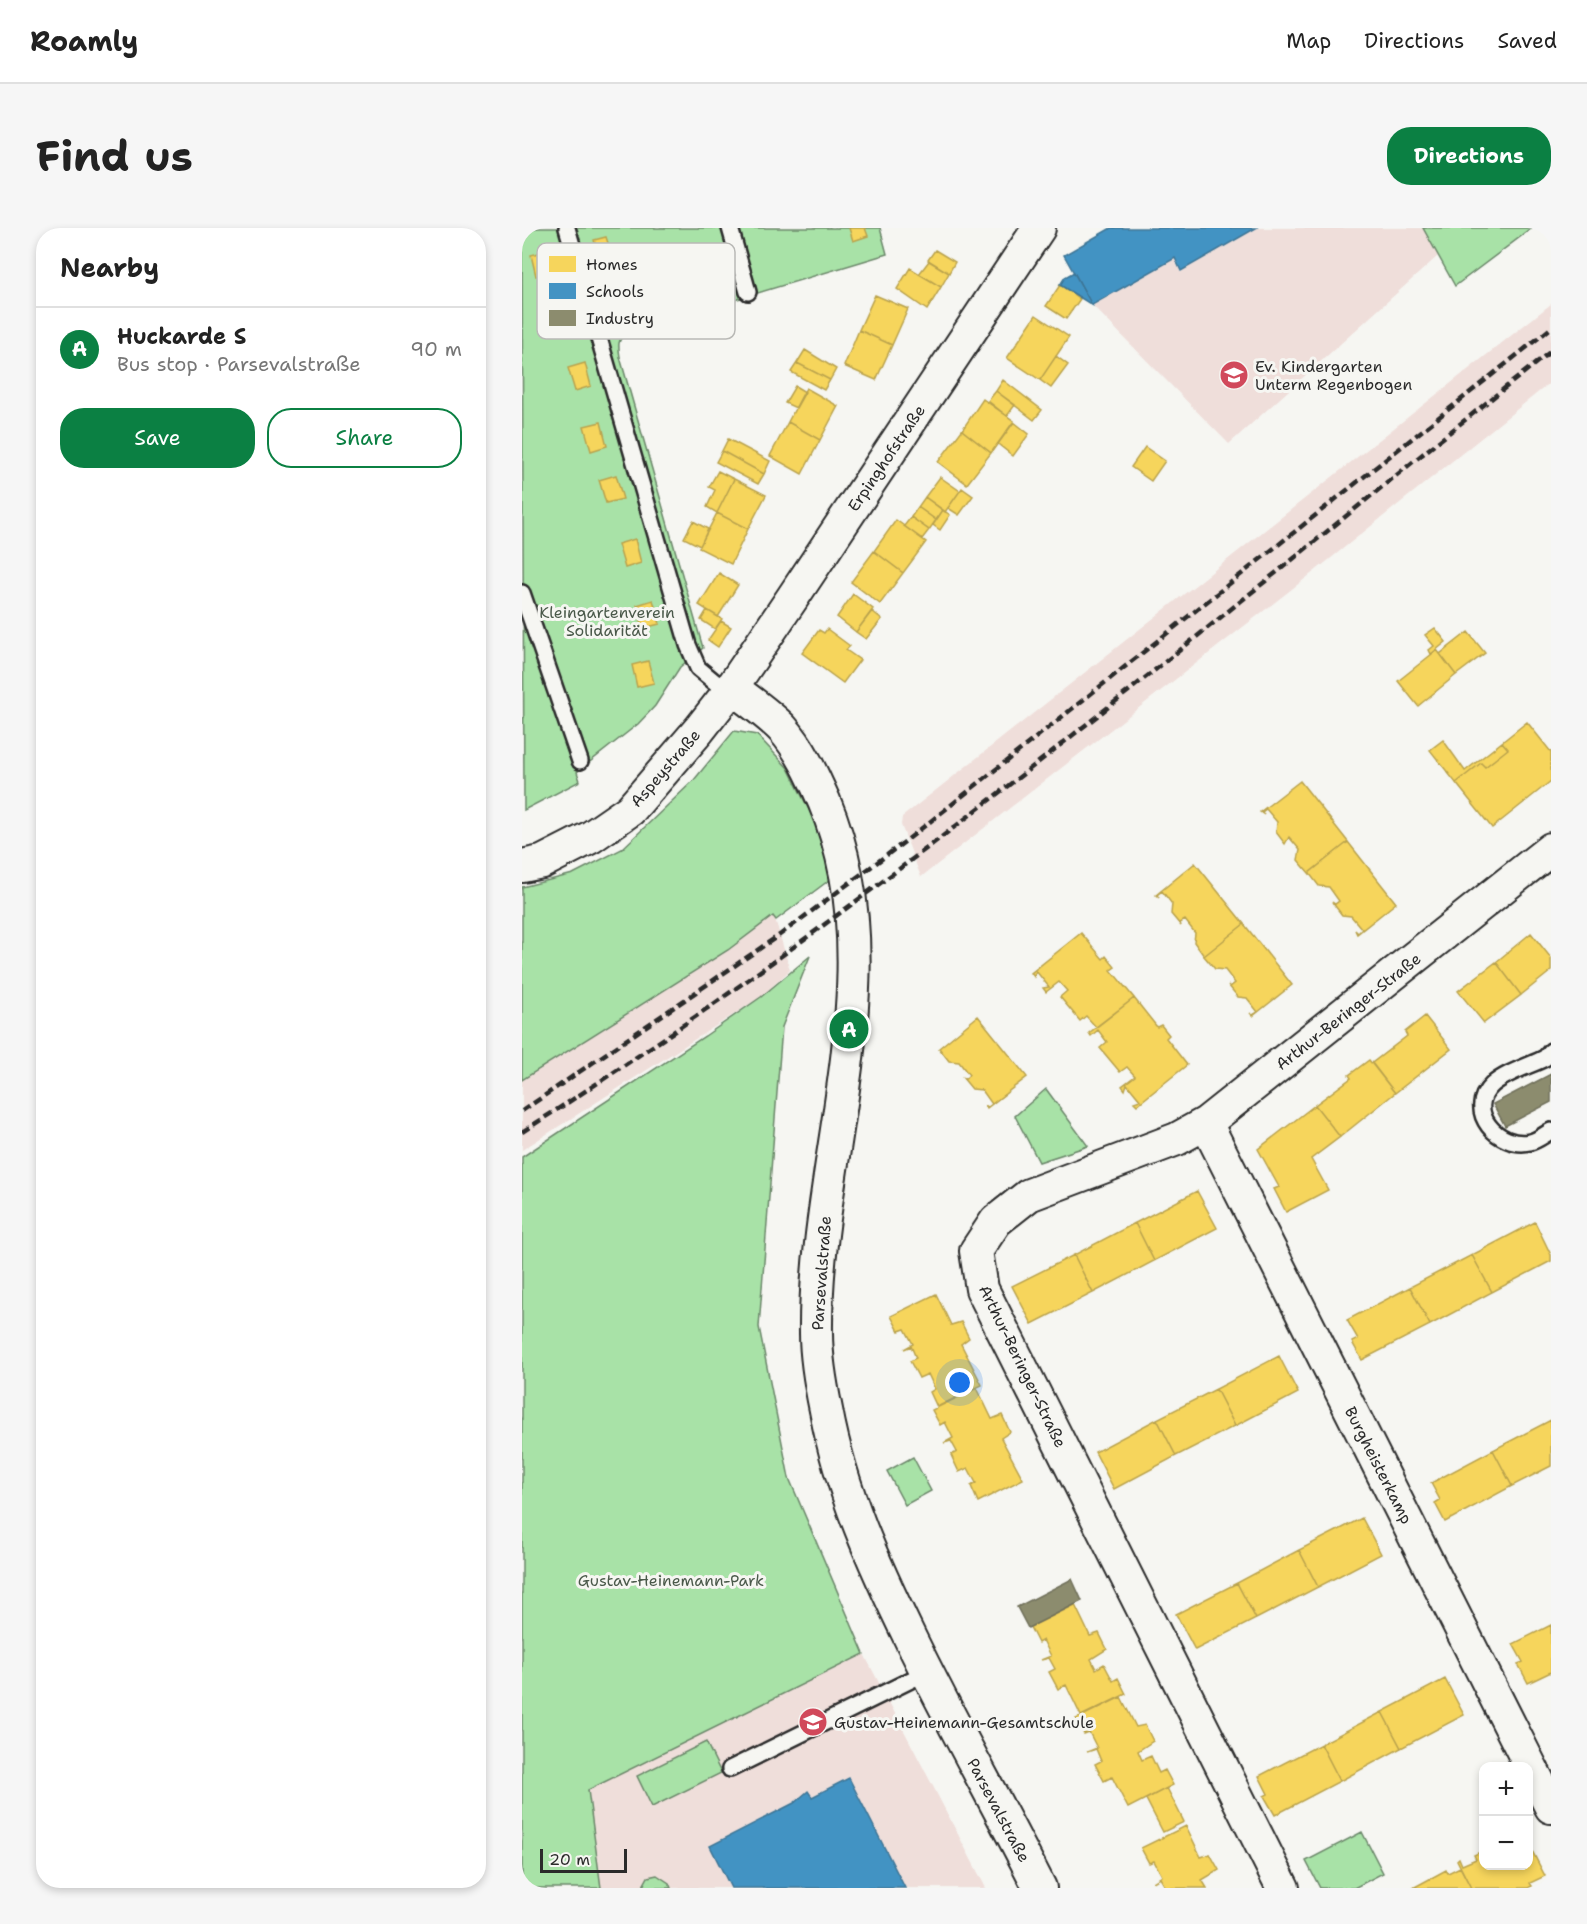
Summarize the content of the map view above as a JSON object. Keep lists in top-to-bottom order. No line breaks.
{"streets":{"street":["Erpinghofstraße","Aspeystraße","Arthur-Beringer-Straße","Parsevalstraße","Burgheisterkamp"]},"crossings":[["Erpinghofstraße","Aspeystraße"],["Erpinghofstraße","Parsevalstraße"],["Aspeystraße","Parsevalstraße"],["Arthur-Beringer-Straße","Burgheisterkamp"]],"parks":["Kleingartenverein Solidarität","Gustav-Heinemann-Park"],"places":{"school or university":["Ev. Kindergarten Unterm Regenbogen","Gustav-Heinemann-Gesamtschule"]},"legend":["Homes","Schools","Industry"],"scale_bar":"20 m","page":{"header":"Roamly","nav":["Map","Directions","Saved"],"buttons":["Directions",["Save","Share"]],"title":"Find us","heading":"Nearby","list":[{"mark":"A","name":"Huckarde S","note":"Bus stop · Parsevalstraße","value":"90 m"}],"pins":"A","map_buttons":["+","−"],"scale":"20 m"}}
